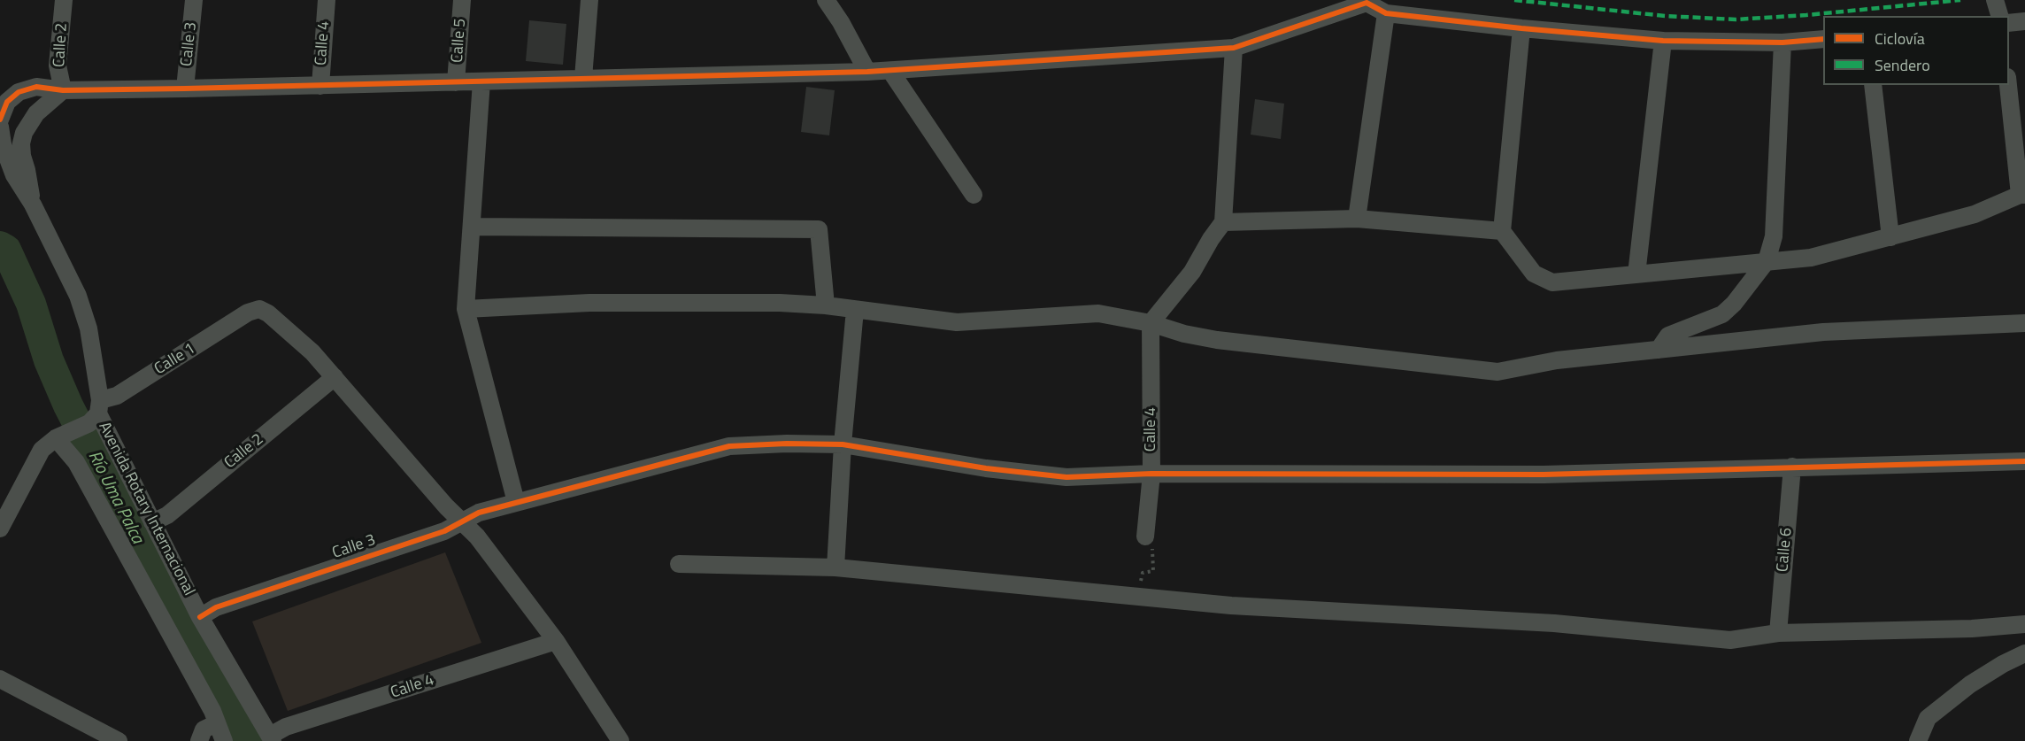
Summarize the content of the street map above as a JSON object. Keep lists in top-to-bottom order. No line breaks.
{"streets":{"street":["Calle 5","Calle 4","Calle 3","Calle 2","Calle 1","Avenida Rotary Internacional","Calle 6"]},"crossings":[["Calle 4","Calle 3"],["Calle 4","Avenida Rotary Internacional"],["Calle 3","Avenida Rotary Internacional"],["Calle 3","Calle 6"],["Calle 2","Calle 1"],["Calle 2","Avenida Rotary Internacional"],["Calle 1","Avenida Rotary Internacional"]],"water":["Río Uma Palca"],"legend":["Ciclovía","Sendero"]}
